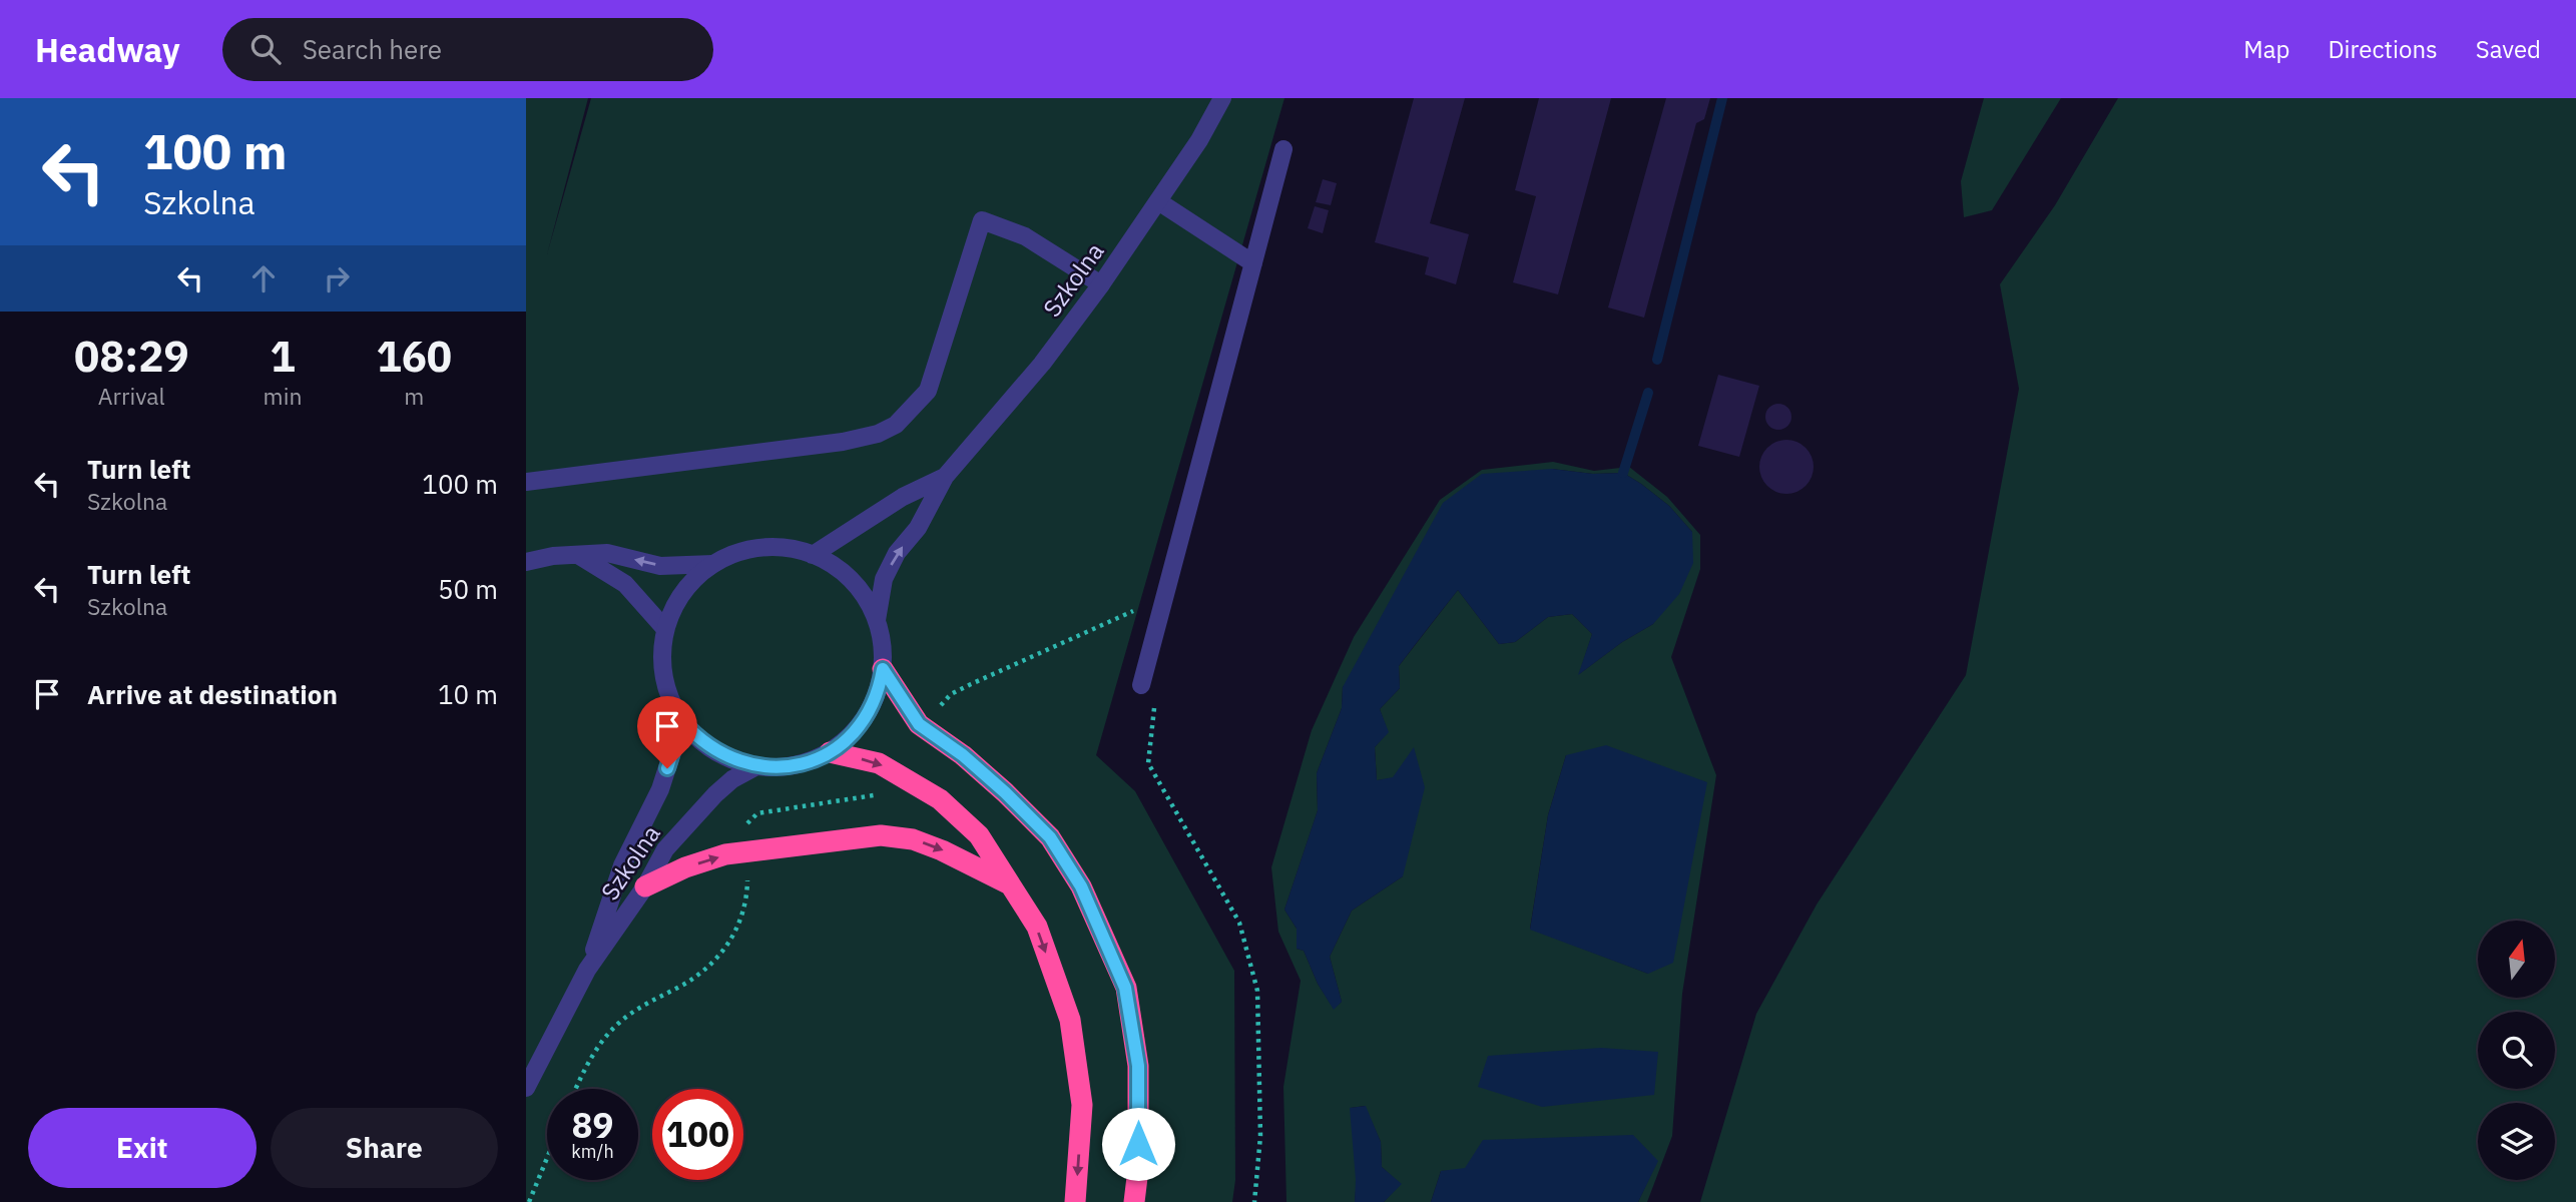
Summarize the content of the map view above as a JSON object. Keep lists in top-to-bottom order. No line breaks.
{"streets":{"street":["Szkolna"]},"north":"top","page":{"header":"Headway","search":"Search here","nav":["Map","Directions","Saved"],"turn":["100 m","Szkolna"],"eta":["08:29","Arrival","1","min","160","m"],"list":[{"name":"Turn left","note":"Szkolna","value":"100 m"},{"name":"Turn left","note":"Szkolna","value":"50 m"},{"name":"Arrive at destination","value":"10 m"}],"speed":"89 km/h","limit":"100","buttons":["Exit","Share"]}}
